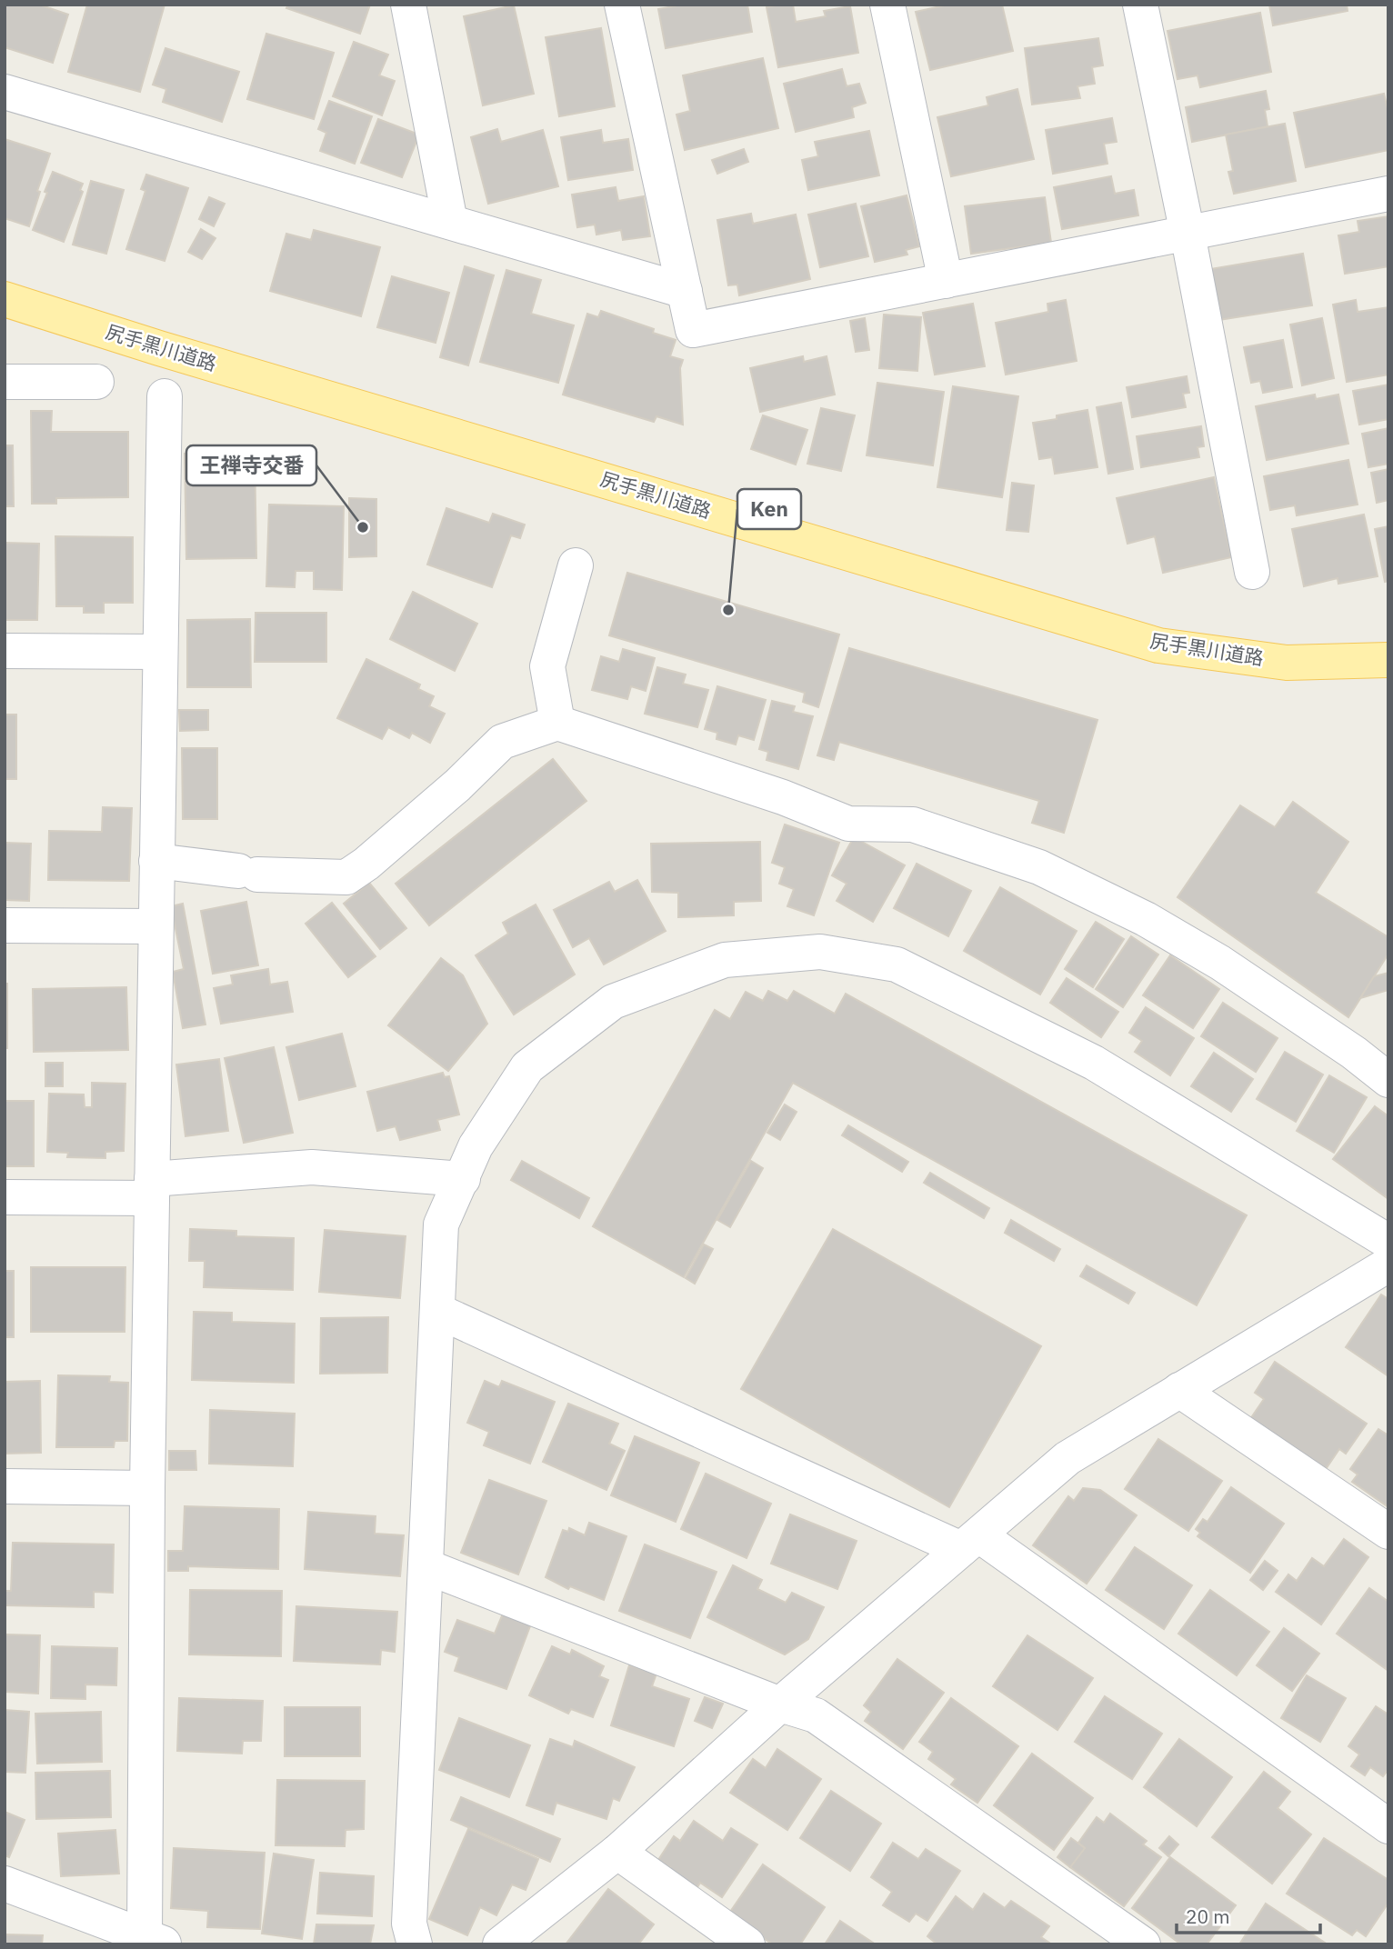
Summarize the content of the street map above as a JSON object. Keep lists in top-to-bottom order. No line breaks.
{"streets":{"main road":["尻手黒川道路"]},"places":["王禅寺交番","Ken"],"scale_bar":"20 m"}
